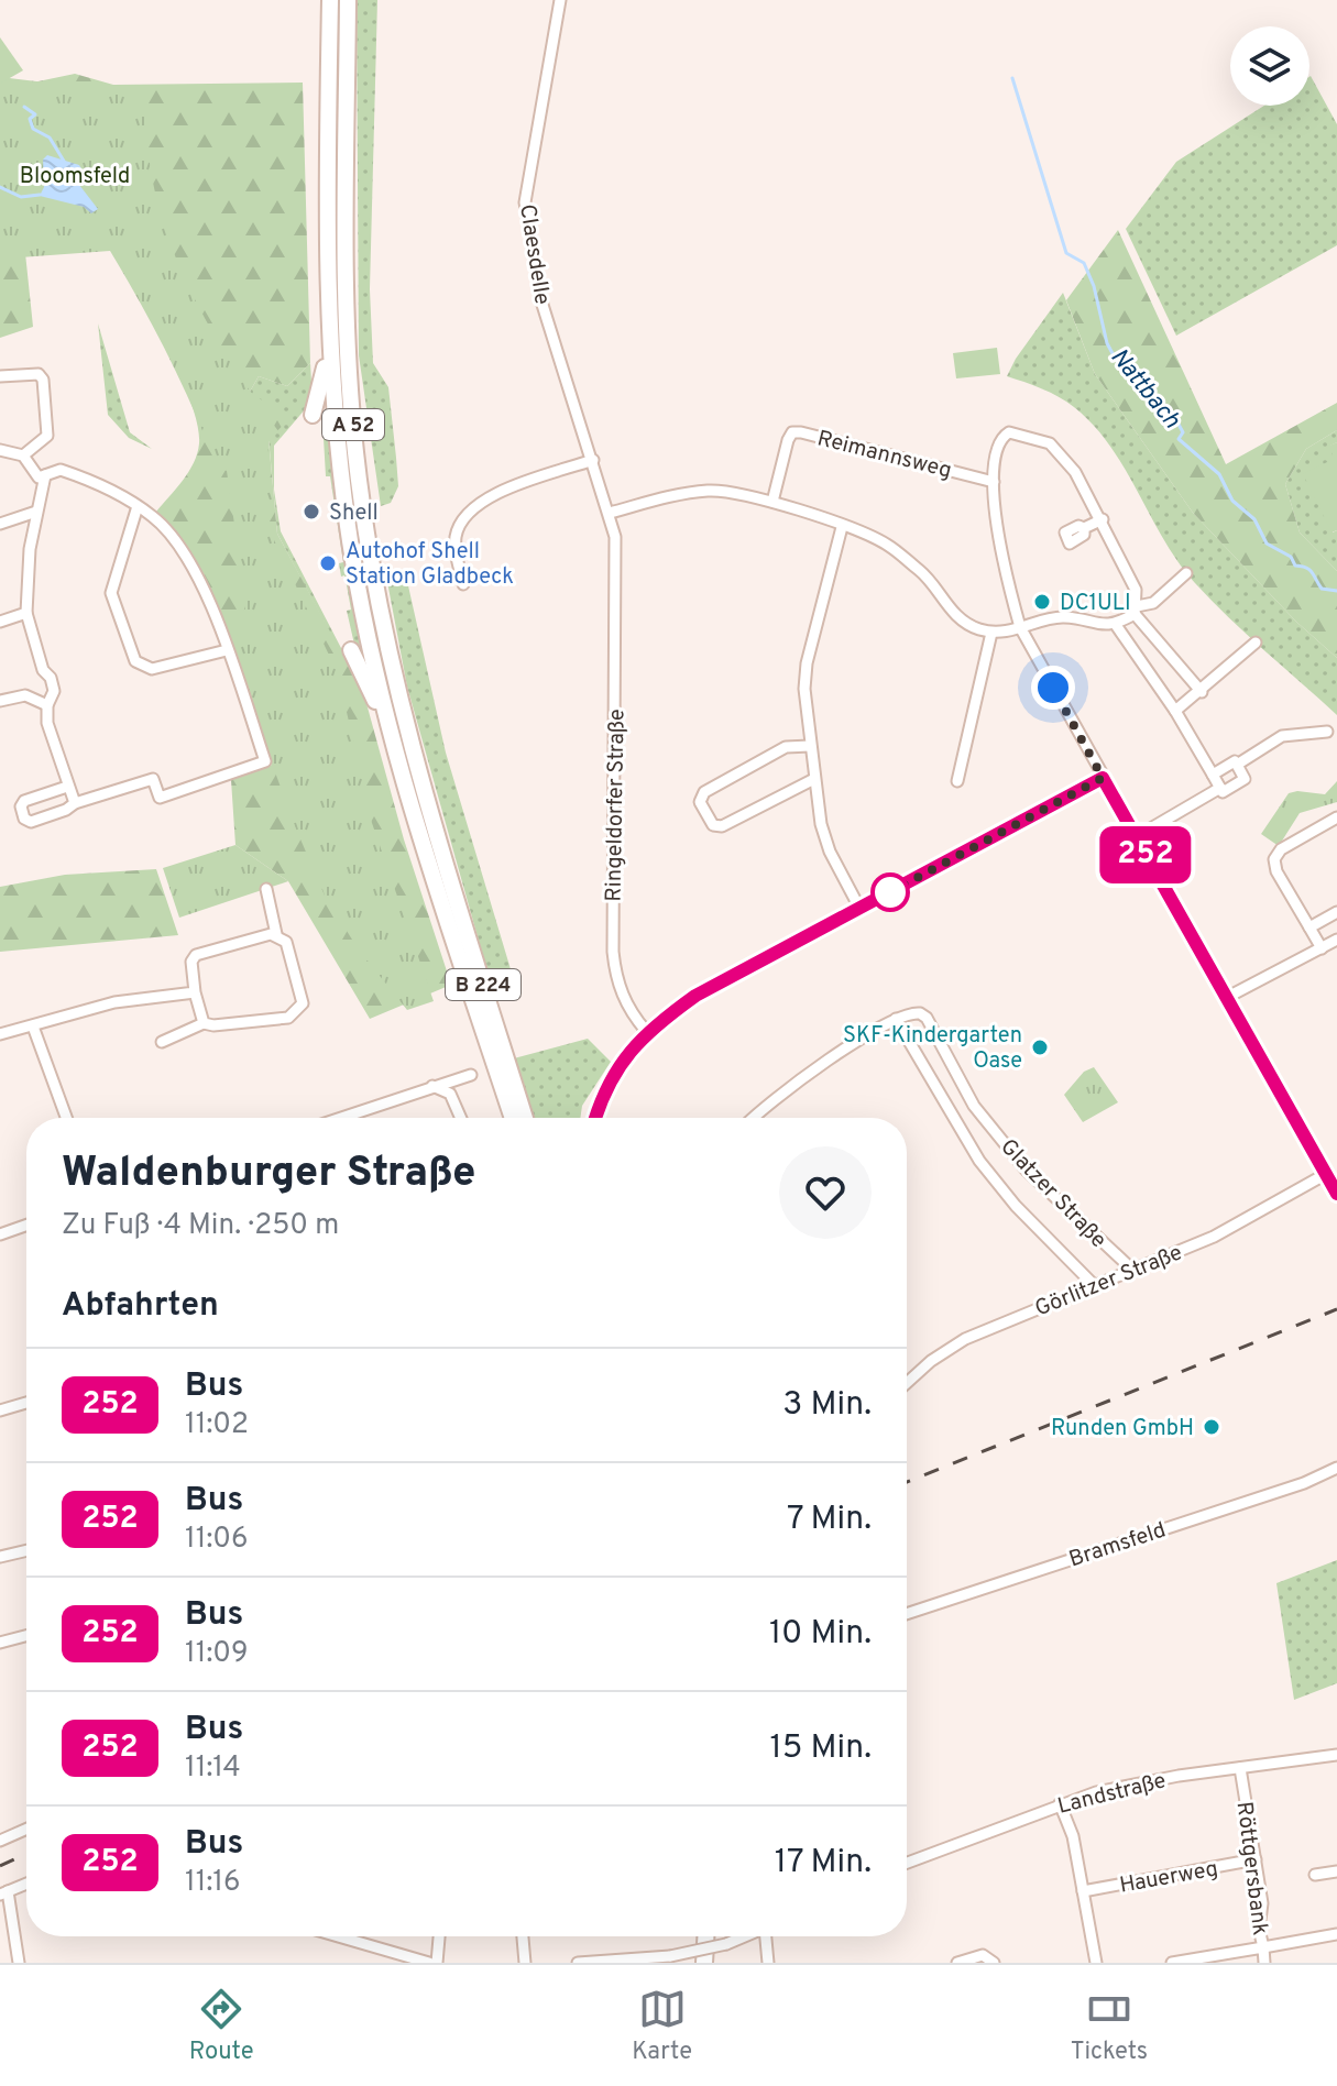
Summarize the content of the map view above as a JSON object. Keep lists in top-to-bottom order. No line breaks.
{"streets":{"highway":["A 52","B 224"],"street":["Claesdelle","Reimannsweg","Ringeldorfer Straße","Glatzer Straße","Görlitzer Straße","Bramsfeld","Landstraße","Röttgersbank","Hauerweg"]},"crossings":[["Claesdelle","Ringeldorfer Straße"],["A 52","B 224"],["Glatzer Straße","Görlitzer Straße"],["Landstraße","Röttgersbank"],["Röttgersbank","Hauerweg"]],"water":["Nattbach"],"parks":["Bloomsfeld"],"places":["Shell","Autohof Shell Station Gladbeck","DC1ULI","SKF-Kindergarten Oase","Runden GmbH"],"lines":["bus line 252"],"page":{"on_map":"252","heading":[["Waldenburger Straße","Zu Fuß · 4 Min. · 250 m"],"Abfahrten"],"list":[{"mark":"252","name":"Bus","note":"11:02","value":"3 Min."},{"mark":"252","name":"Bus","note":"11:06","value":"7 Min."},{"mark":"252","name":"Bus","note":"11:09","value":"10 Min."},{"mark":"252","name":"Bus","note":"11:14","value":"15 Min."},{"mark":"252","name":"Bus","note":"11:16","value":"17 Min."}],"tabs":["Route","Karte","Tickets"]}}
